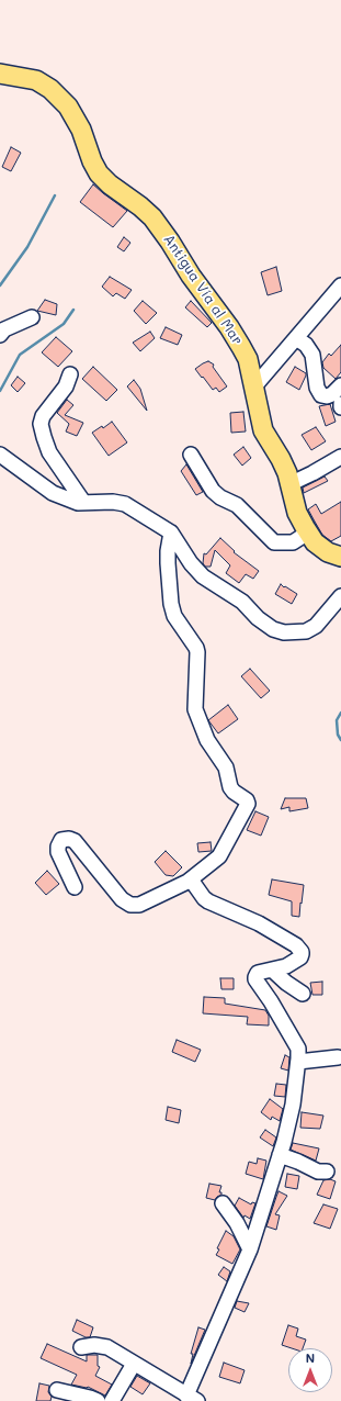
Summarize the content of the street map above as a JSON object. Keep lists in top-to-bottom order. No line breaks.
{"streets":{"main road":["Antigua Vía al Mar"]},"north":"top"}
